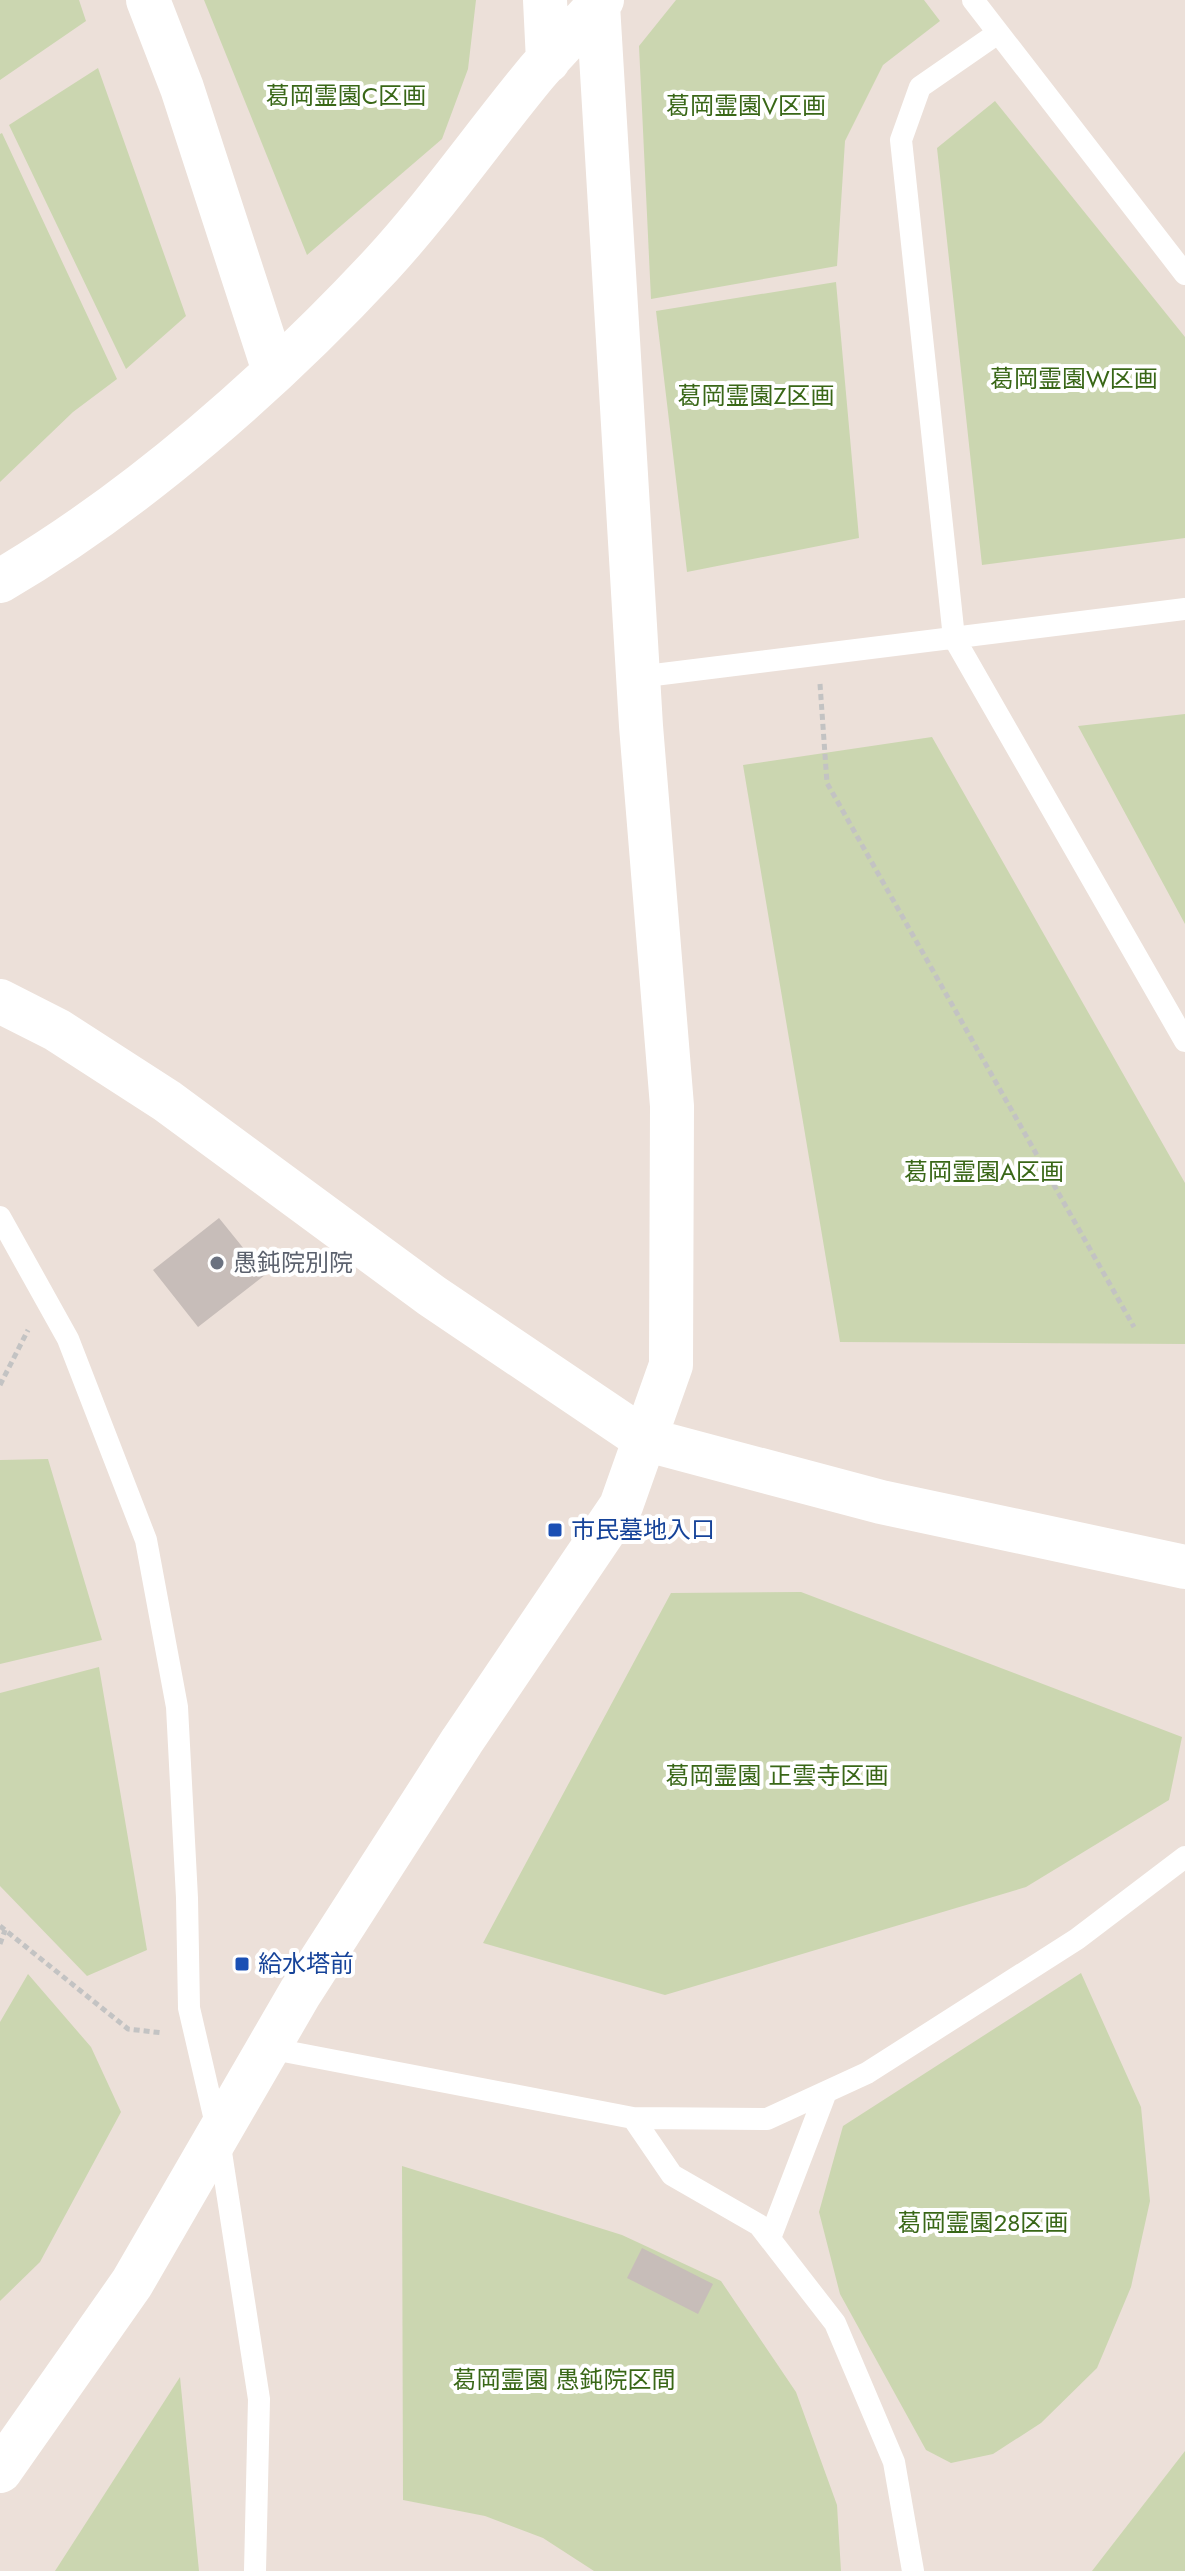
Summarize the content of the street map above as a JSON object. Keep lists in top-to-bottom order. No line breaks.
{"parks":["葛岡霊園C区画","葛岡霊園V区画","葛岡霊園W区画","葛岡霊園Z区画","葛岡霊園A区画","葛岡霊園 正雲寺区画","葛岡霊園28区画","葛岡霊園 愚鈍院区間"],"places":{"other":["愚鈍院別院"],"transit":["市民墓地入口","給水塔前"]}}
